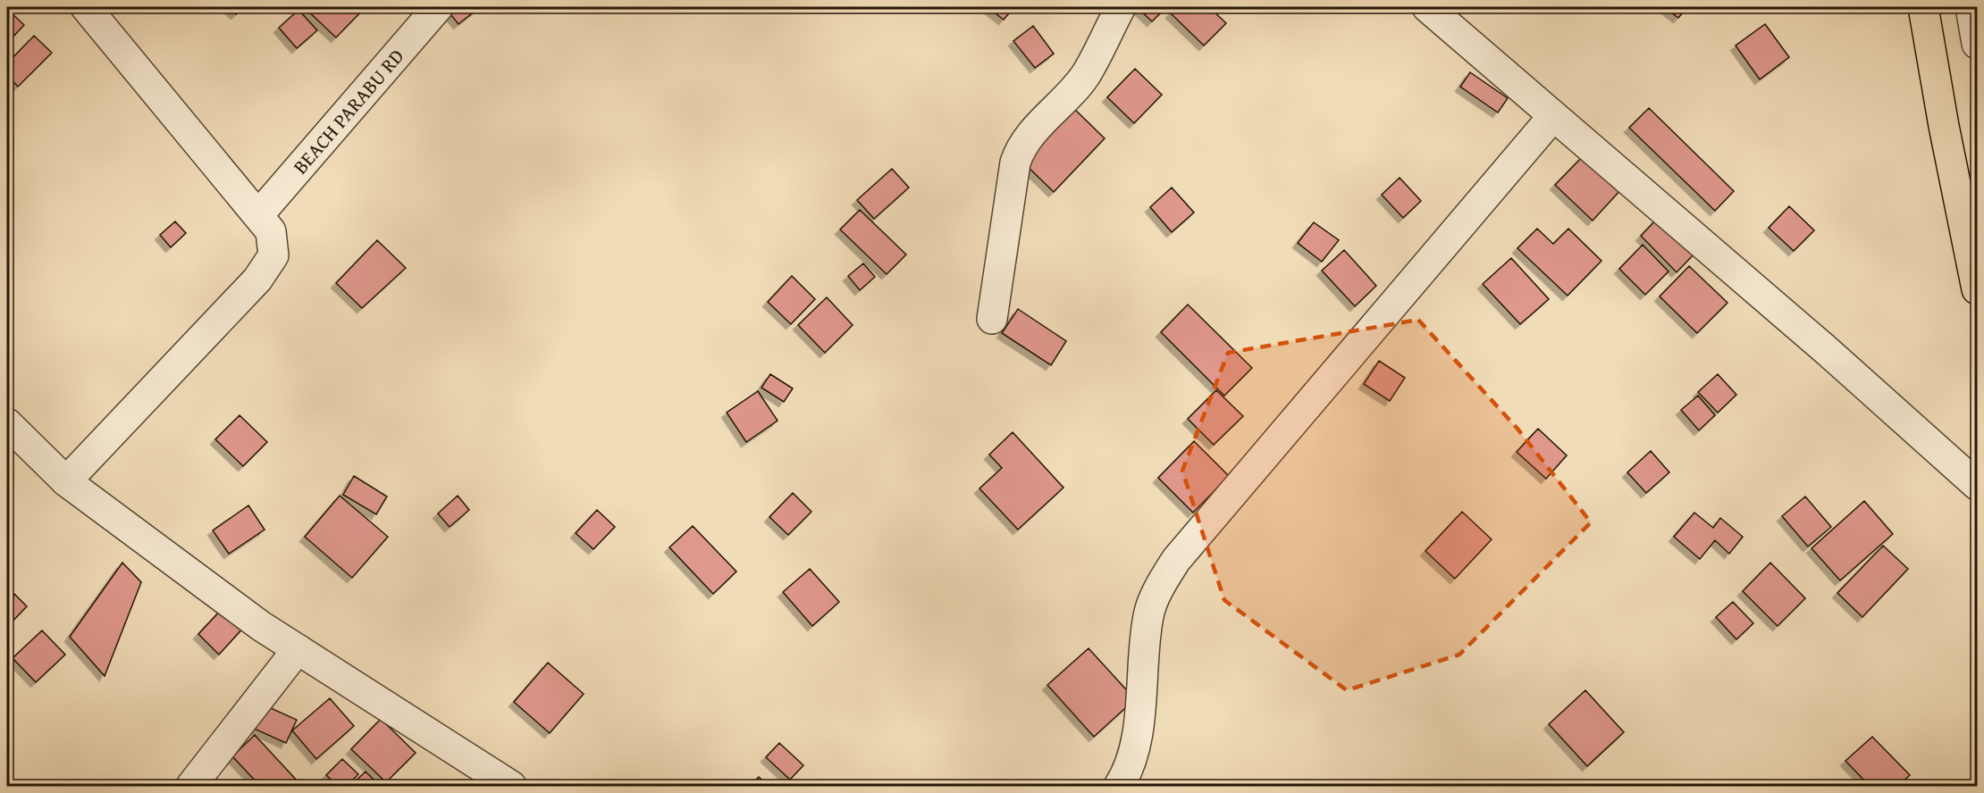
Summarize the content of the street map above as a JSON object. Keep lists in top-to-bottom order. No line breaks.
{"streets":{"street":["BEACH PARABU RD"]}}
